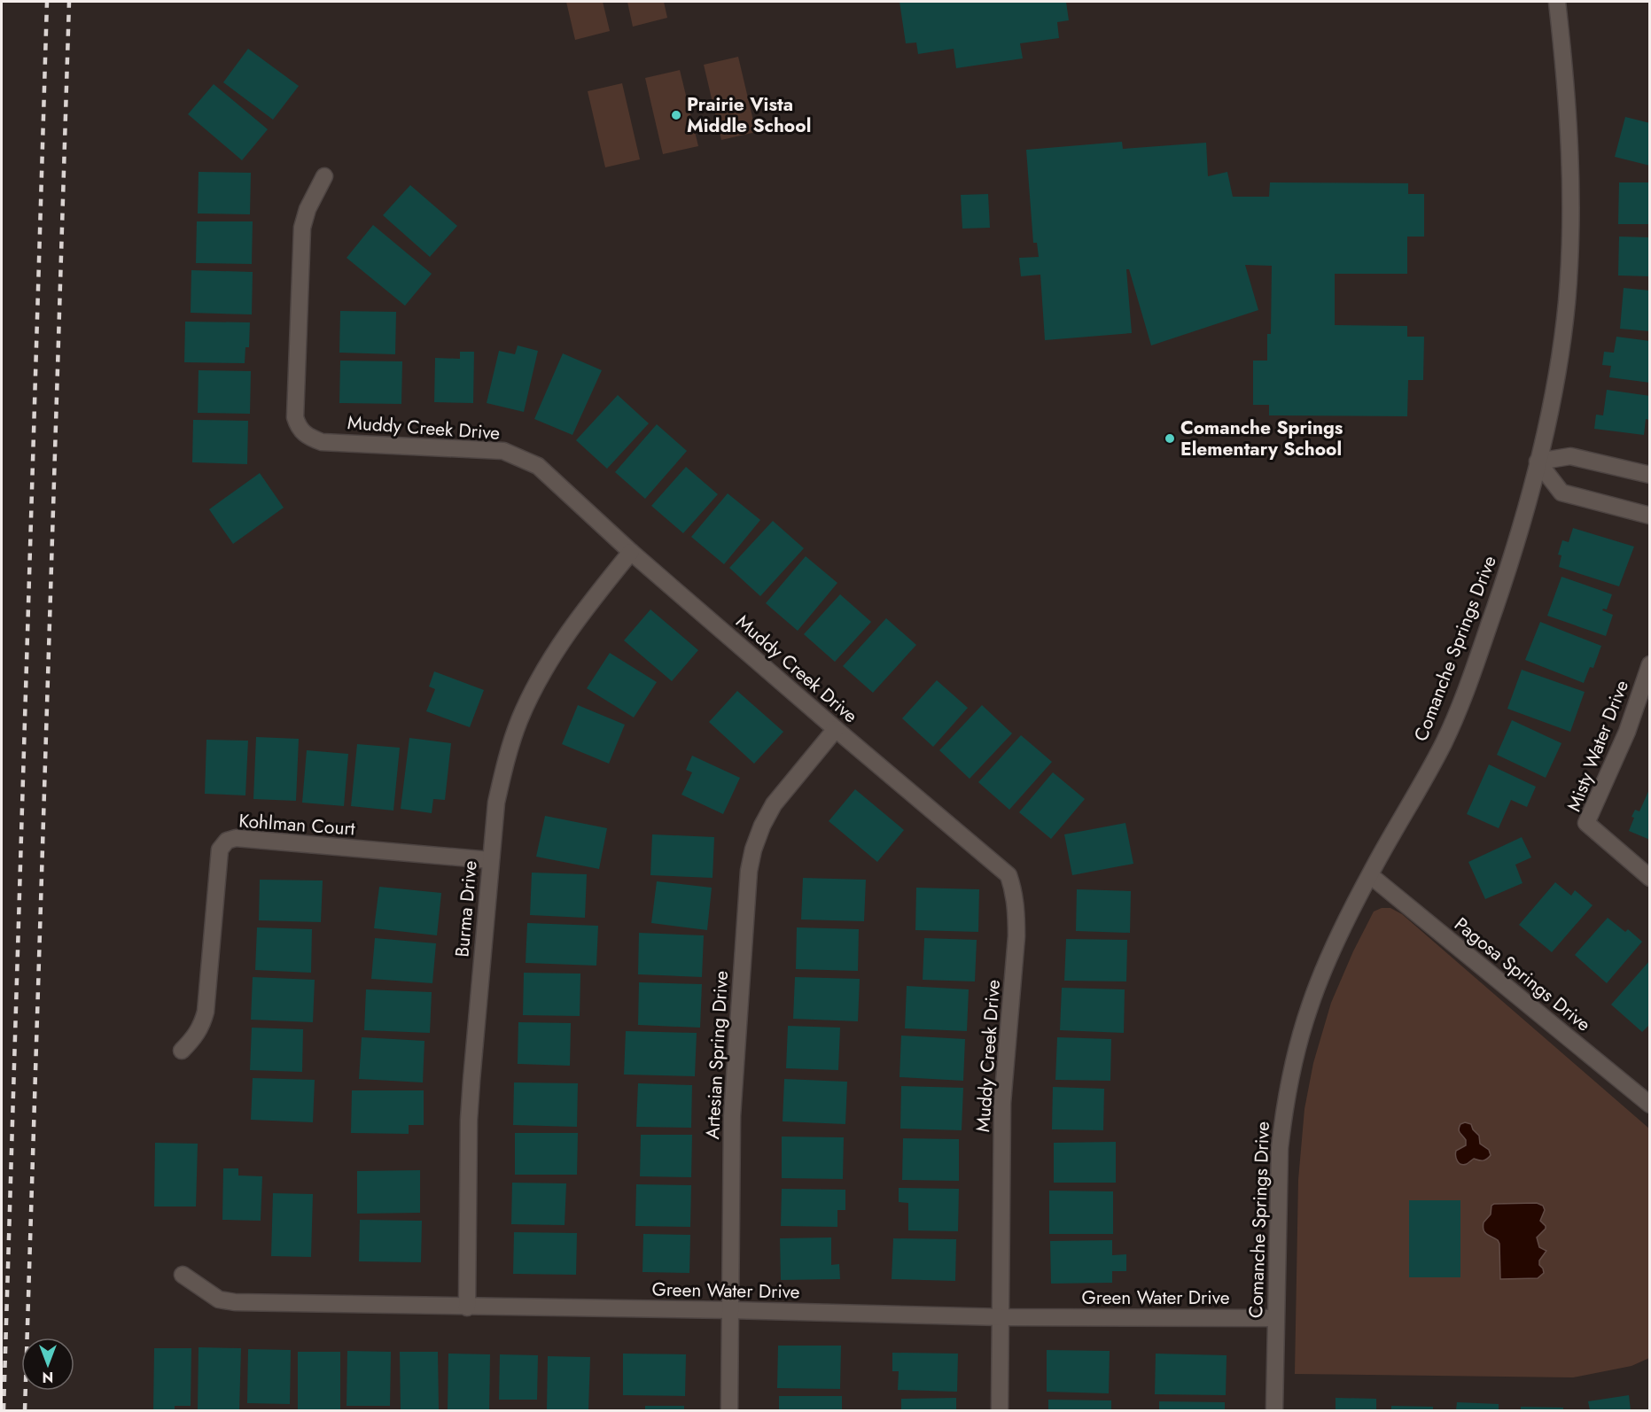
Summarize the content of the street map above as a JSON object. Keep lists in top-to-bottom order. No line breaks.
{"streets":{"street":["Muddy Creek Drive","Comanche Springs Drive","Misty Water Drive","Kohlman Court","Burma Drive","Pagosa Springs Drive","Artesian Spring Drive","Green Water Drive"]},"crossings":[["Muddy Creek Drive","Burma Drive"],["Muddy Creek Drive","Artesian Spring Drive"],["Muddy Creek Drive","Green Water Drive"],["Comanche Springs Drive","Pagosa Springs Drive"],["Comanche Springs Drive","Green Water Drive"],["Kohlman Court","Burma Drive"],["Burma Drive","Green Water Drive"],["Artesian Spring Drive","Green Water Drive"]],"places":["Prairie Vista Middle School","Comanche Springs Elementary School"],"north":"bottom"}
